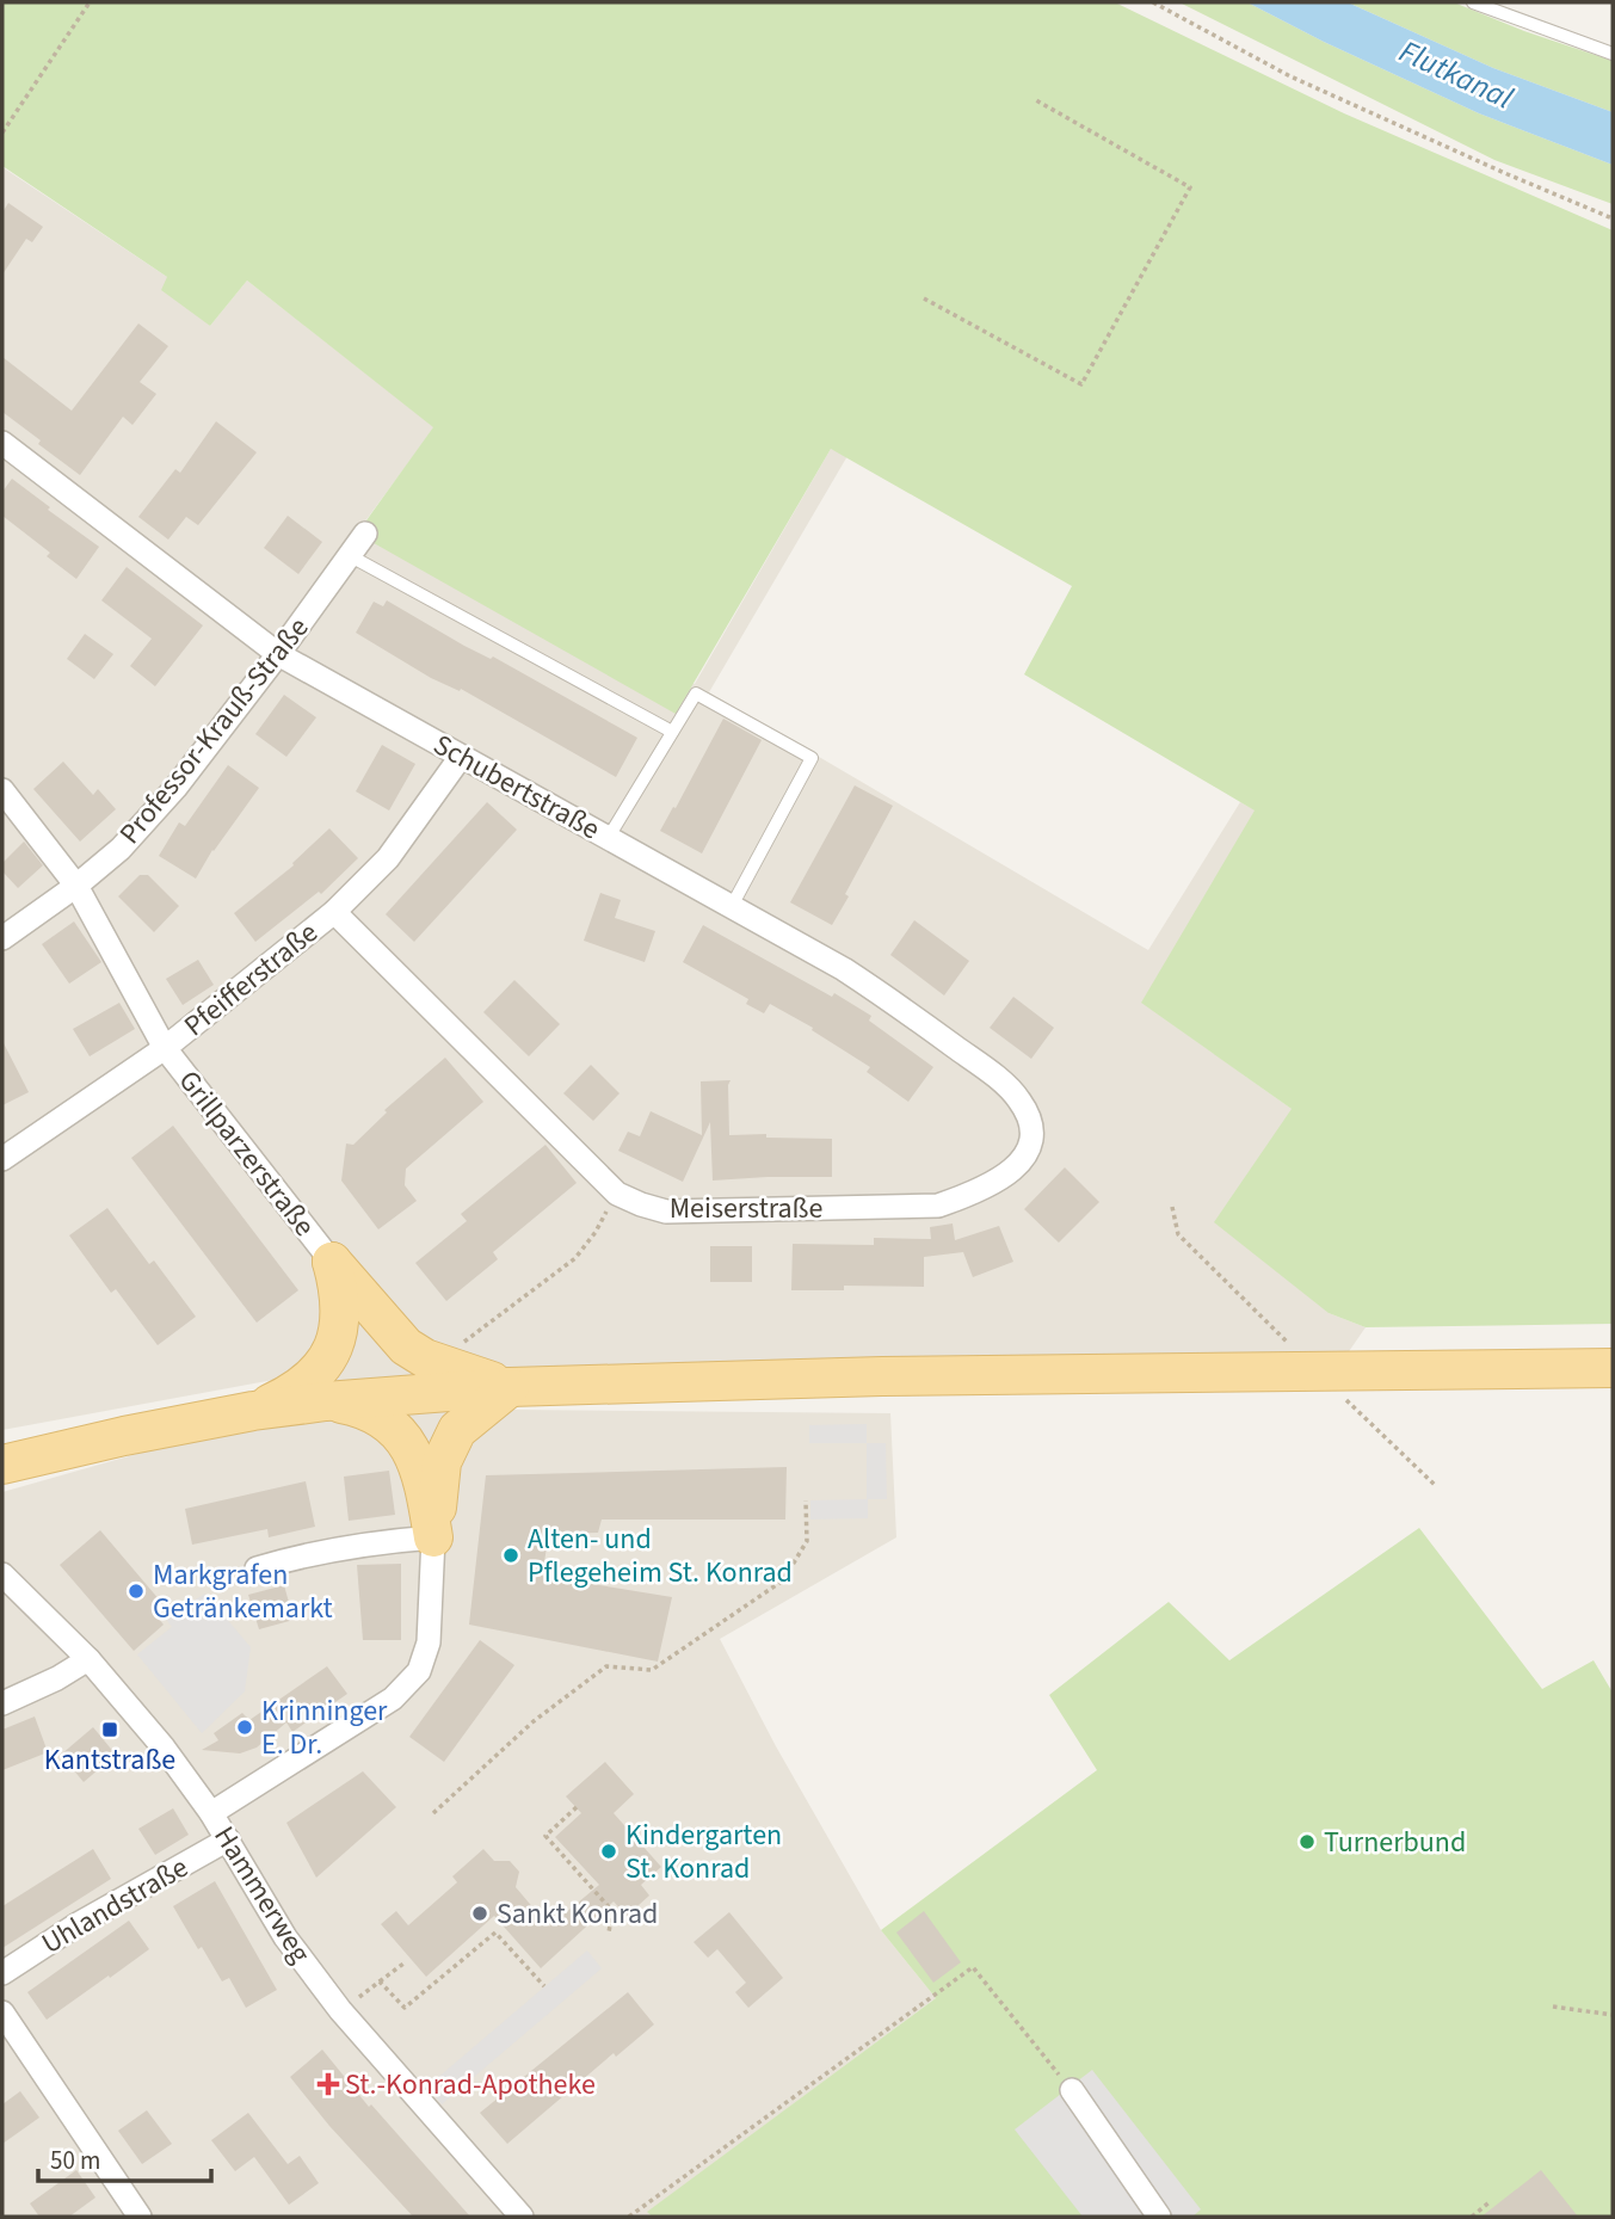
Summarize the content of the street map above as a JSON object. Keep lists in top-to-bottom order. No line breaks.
{"streets":{"street":["Professor-Krauß-Straße","Schubertstraße","Pfeifferstraße","Grillparzerstraße","Meiserstraße","Hammerweg","Uhlandstraße"]},"crossings":[["Professor-Krauß-Straße","Schubertstraße"],["Professor-Krauß-Straße","Grillparzerstraße"],["Schubertstraße","Pfeifferstraße"],["Schubertstraße","Meiserstraße"],["Pfeifferstraße","Grillparzerstraße"],["Pfeifferstraße","Meiserstraße"],["Hammerweg","Uhlandstraße"]],"water":["Flutkanal"],"places":{"other":["Alten- und Pflegeheim St. Konrad","Markgrafen Getränkemarkt","Krinninger E. Dr.","Turnerbund","Kindergarten St. Konrad","Sankt Konrad"],"transit":["Kantstraße"],"health":["St.-Konrad-Apotheke"]},"scale_bar":"50 m"}
